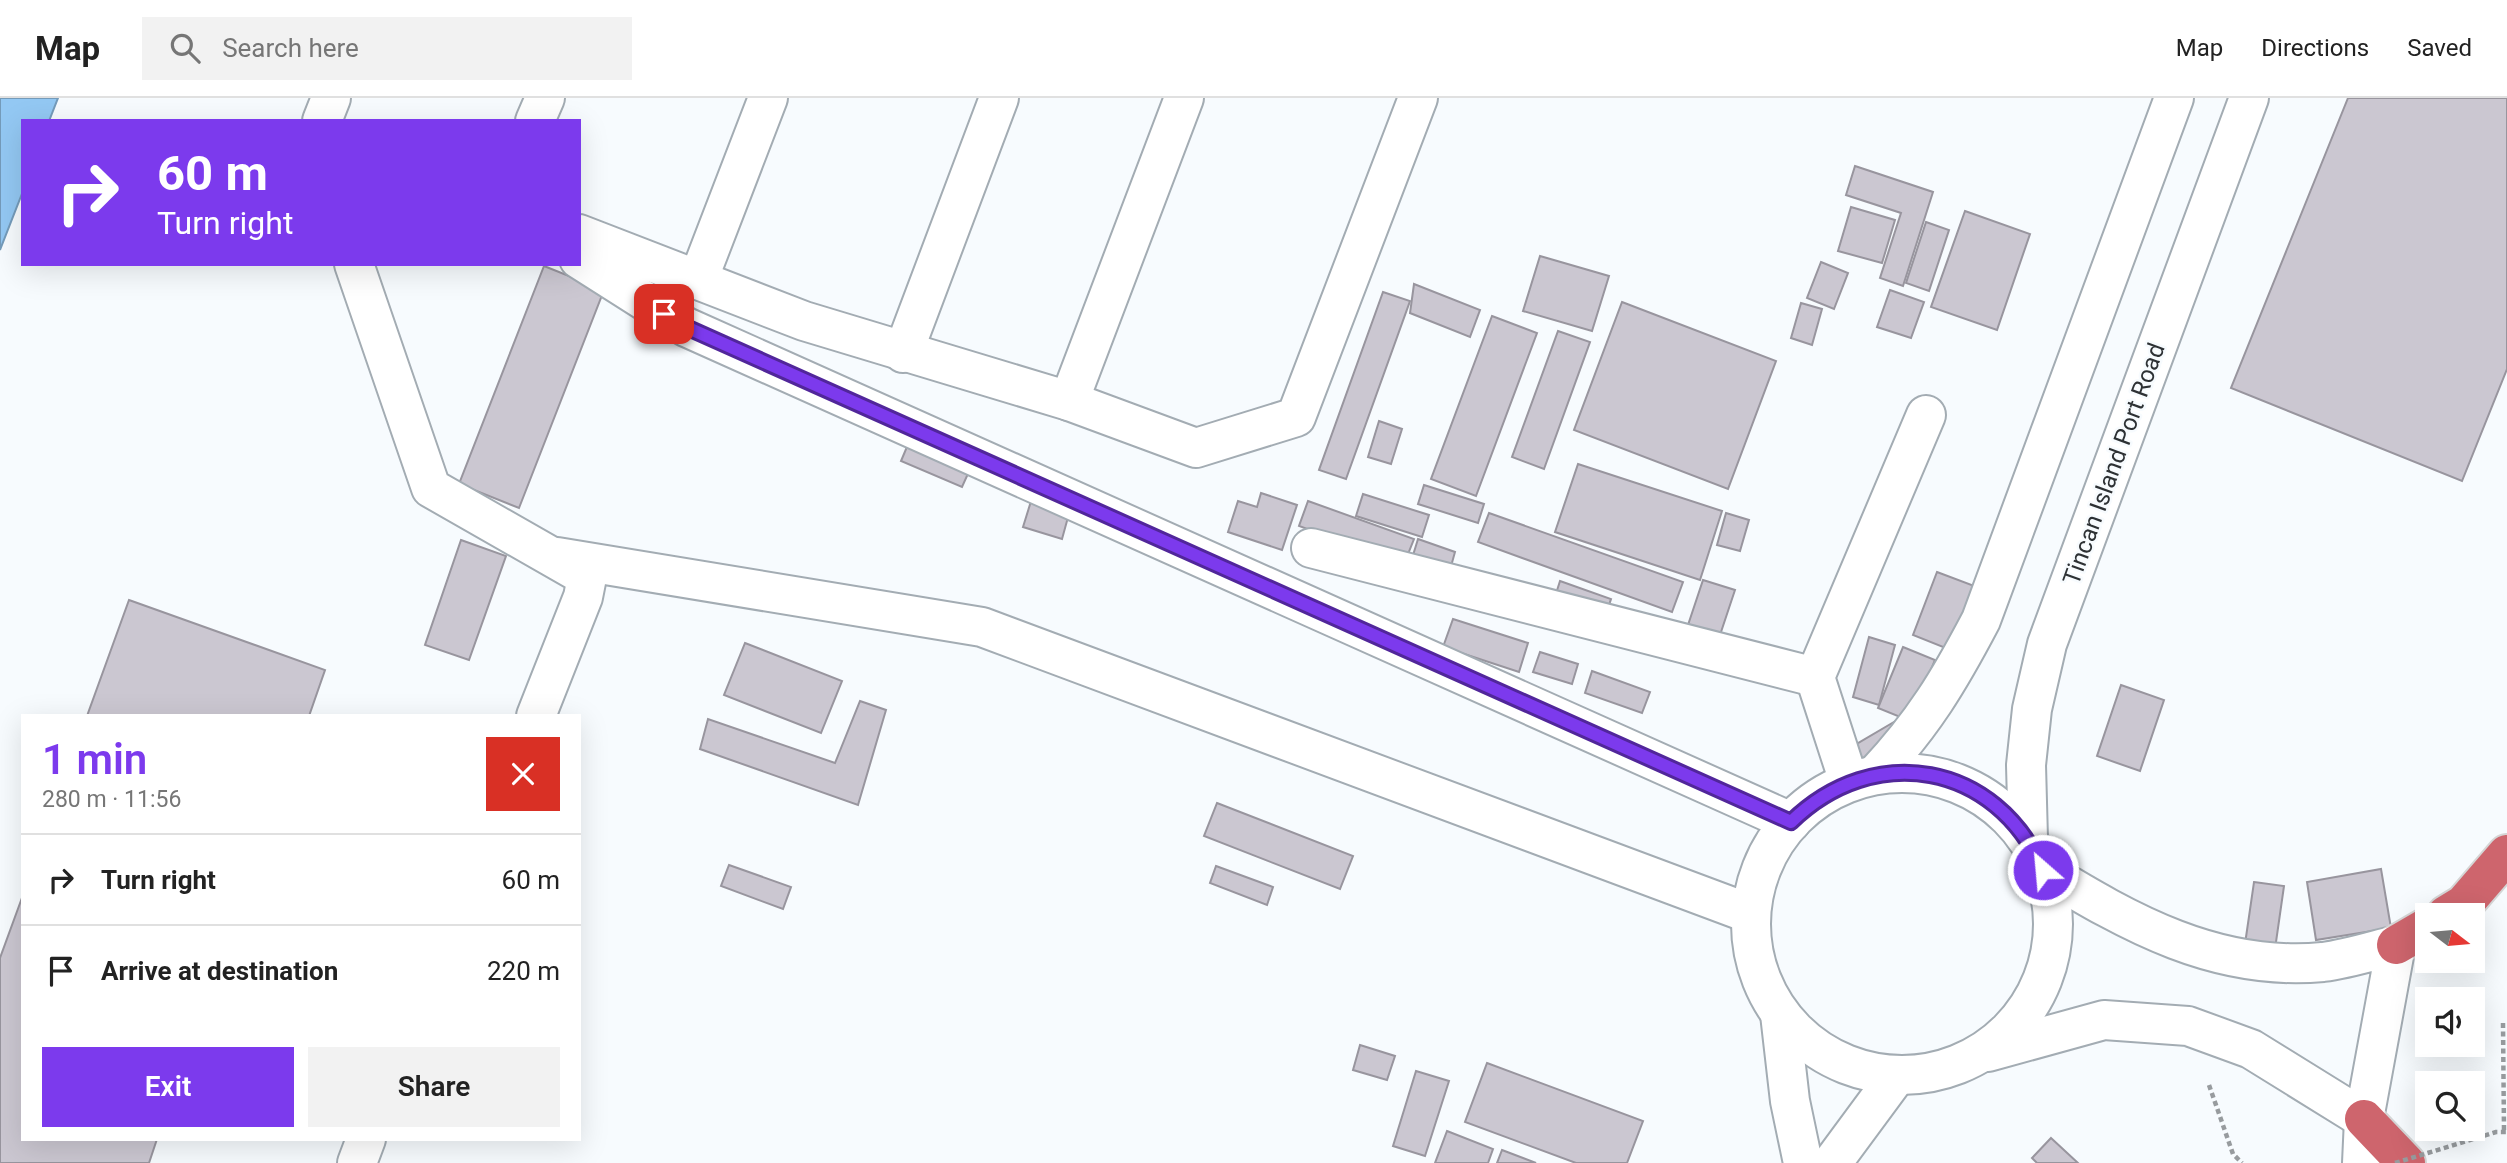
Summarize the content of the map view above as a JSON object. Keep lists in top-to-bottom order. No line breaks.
{"streets":{"street":["Tincan Island Port Road"]},"north":"right","page":{"header":"Map","search":"Search here","nav":["Map","Directions","Saved"],"turn":["60 m","Turn right"],"heading":["1 min","280 m · 11:56"],"list":[{"name":"Turn right","value":"60 m"},{"name":"Arrive at destination","value":"220 m"}],"buttons":["Exit","Share"]}}
